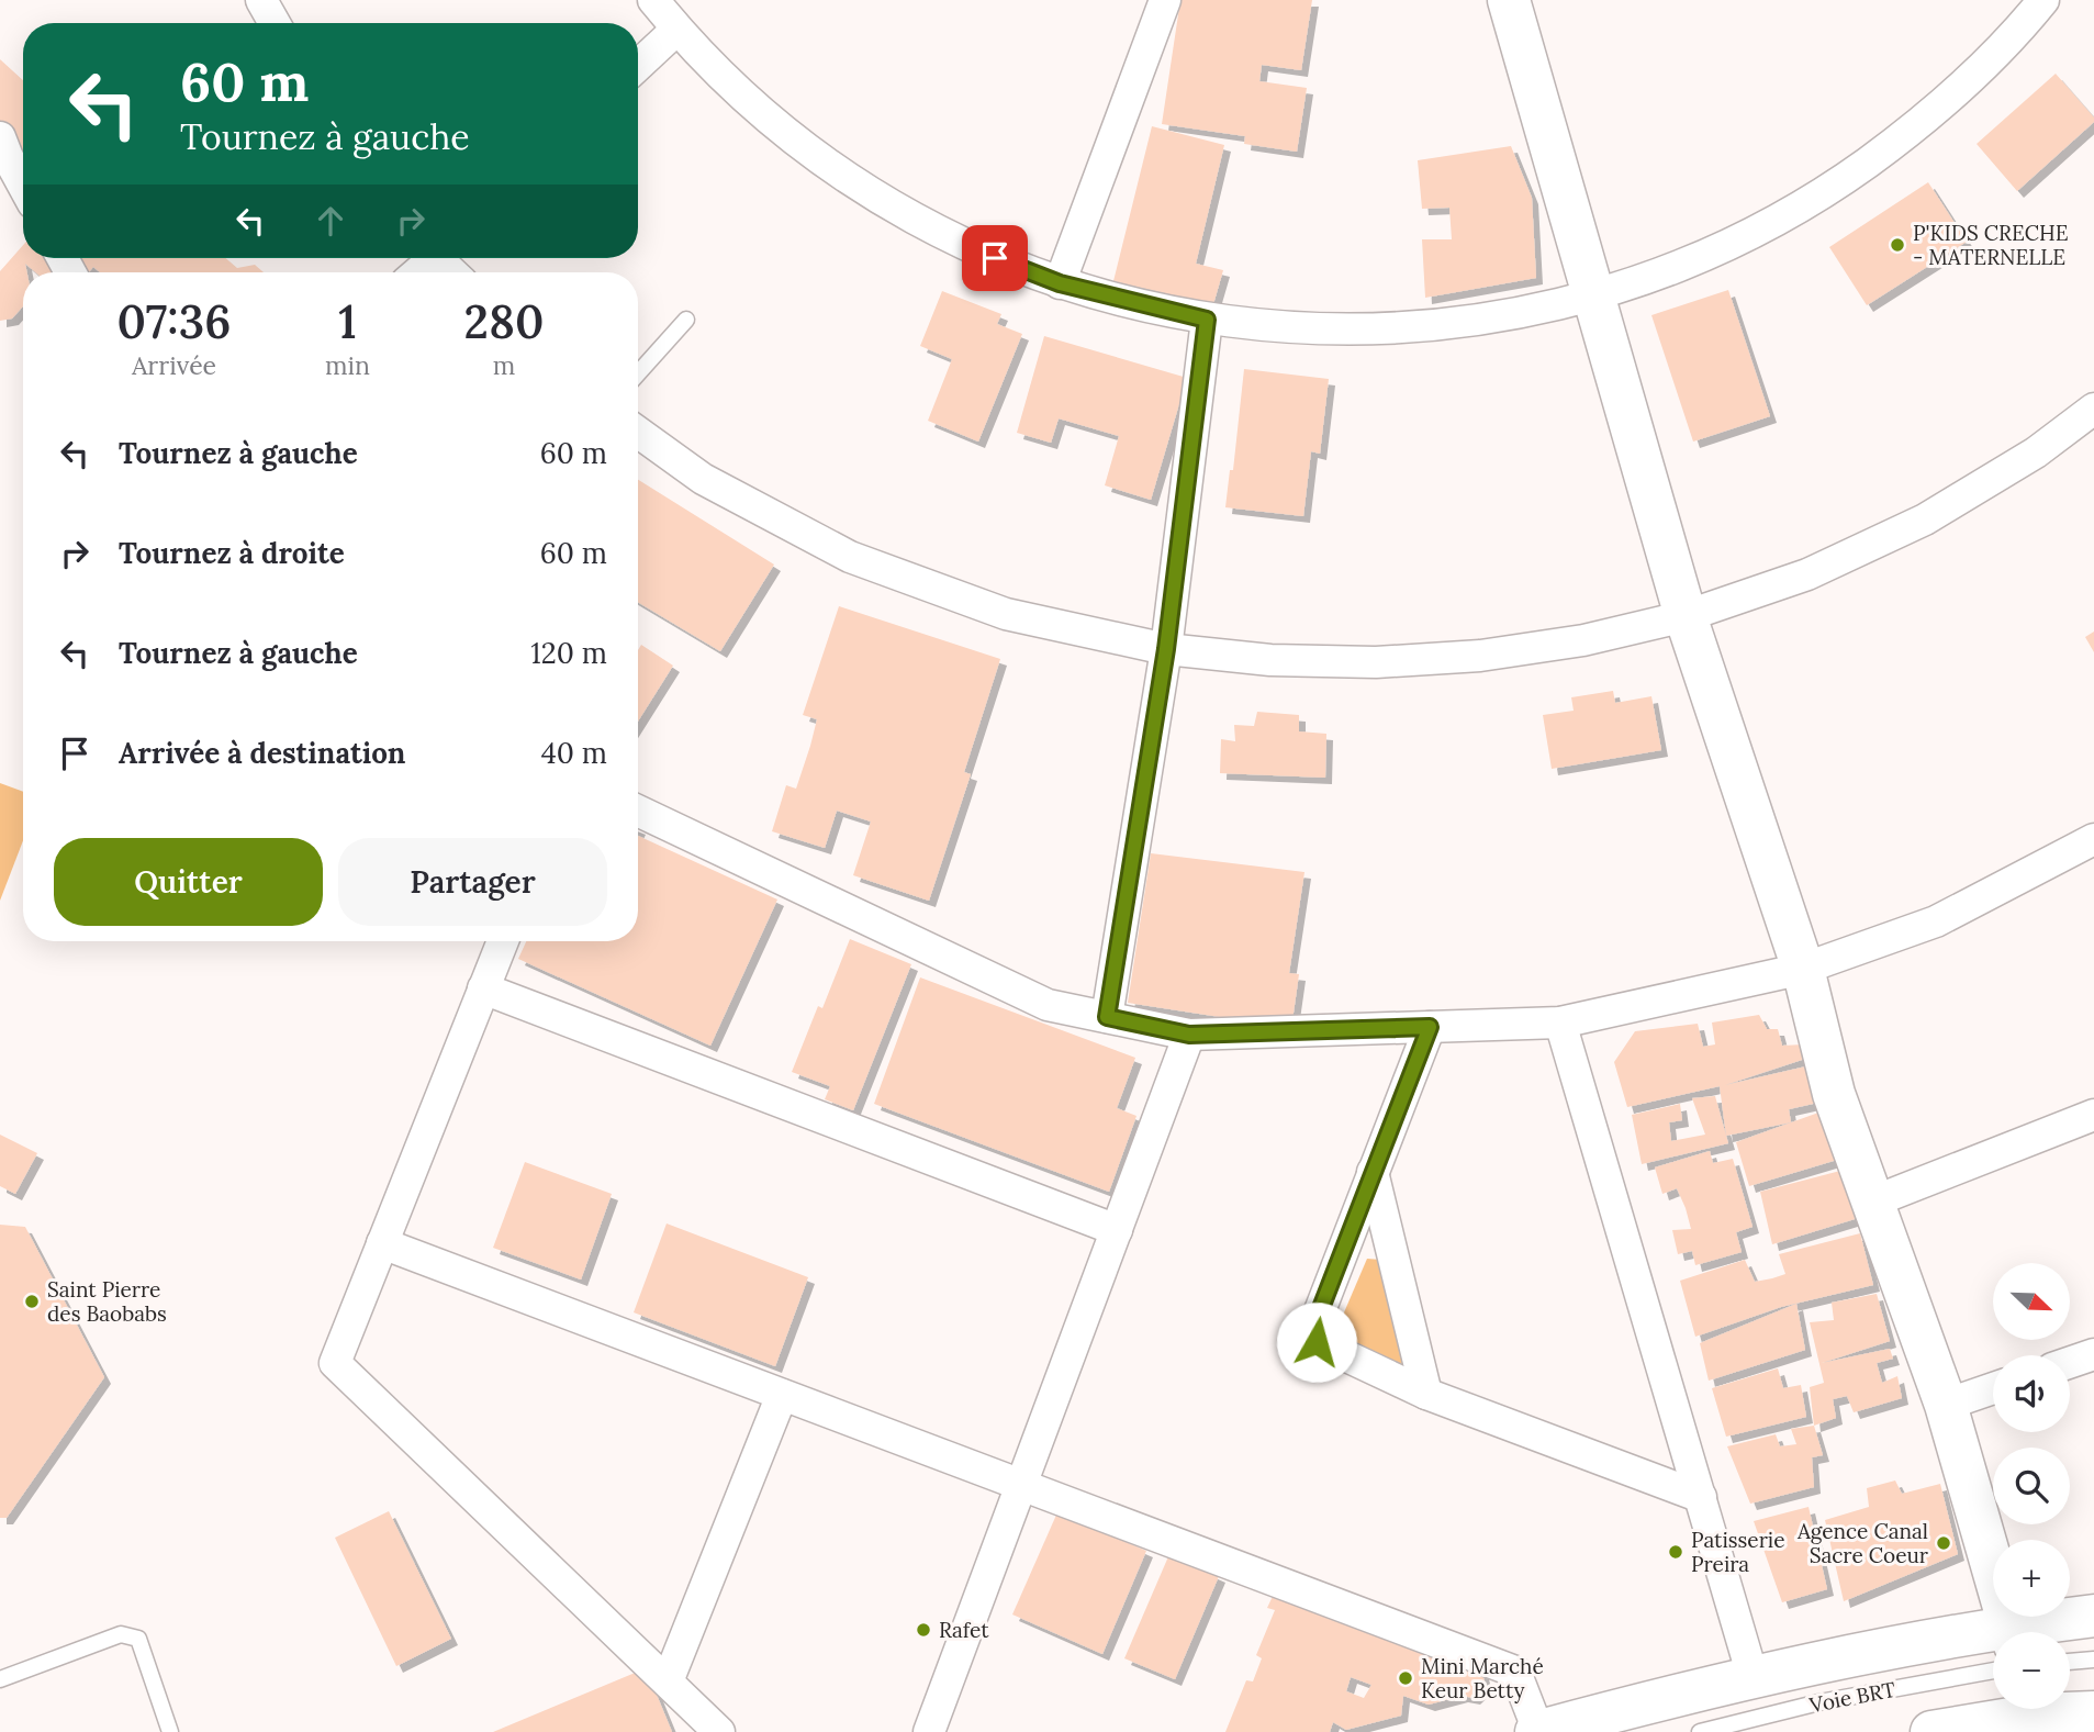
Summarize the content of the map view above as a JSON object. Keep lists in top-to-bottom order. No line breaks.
{"streets":{"lane":["Voie BRT"]},"places":["P'KIDS CRECHE - MATERNELLE","Saint Pierre des Baobabs","Agence Canal Sacre Coeur","Patisserie Preira","Rafet","Mini Marché Keur Betty"],"north":"bottom right","page":{"turn":["60 m","Tournez à gauche"],"eta":["07:36","Arrivée","1","min","280","m"],"list":[{"name":"Tournez à gauche","value":"60 m"},{"name":"Tournez à droite","value":"60 m"},{"name":"Tournez à gauche","value":"120 m"},{"name":"Arrivée à destination","value":"40 m"}],"buttons":["Quitter","Partager"],"map_buttons":["+","−"]}}
